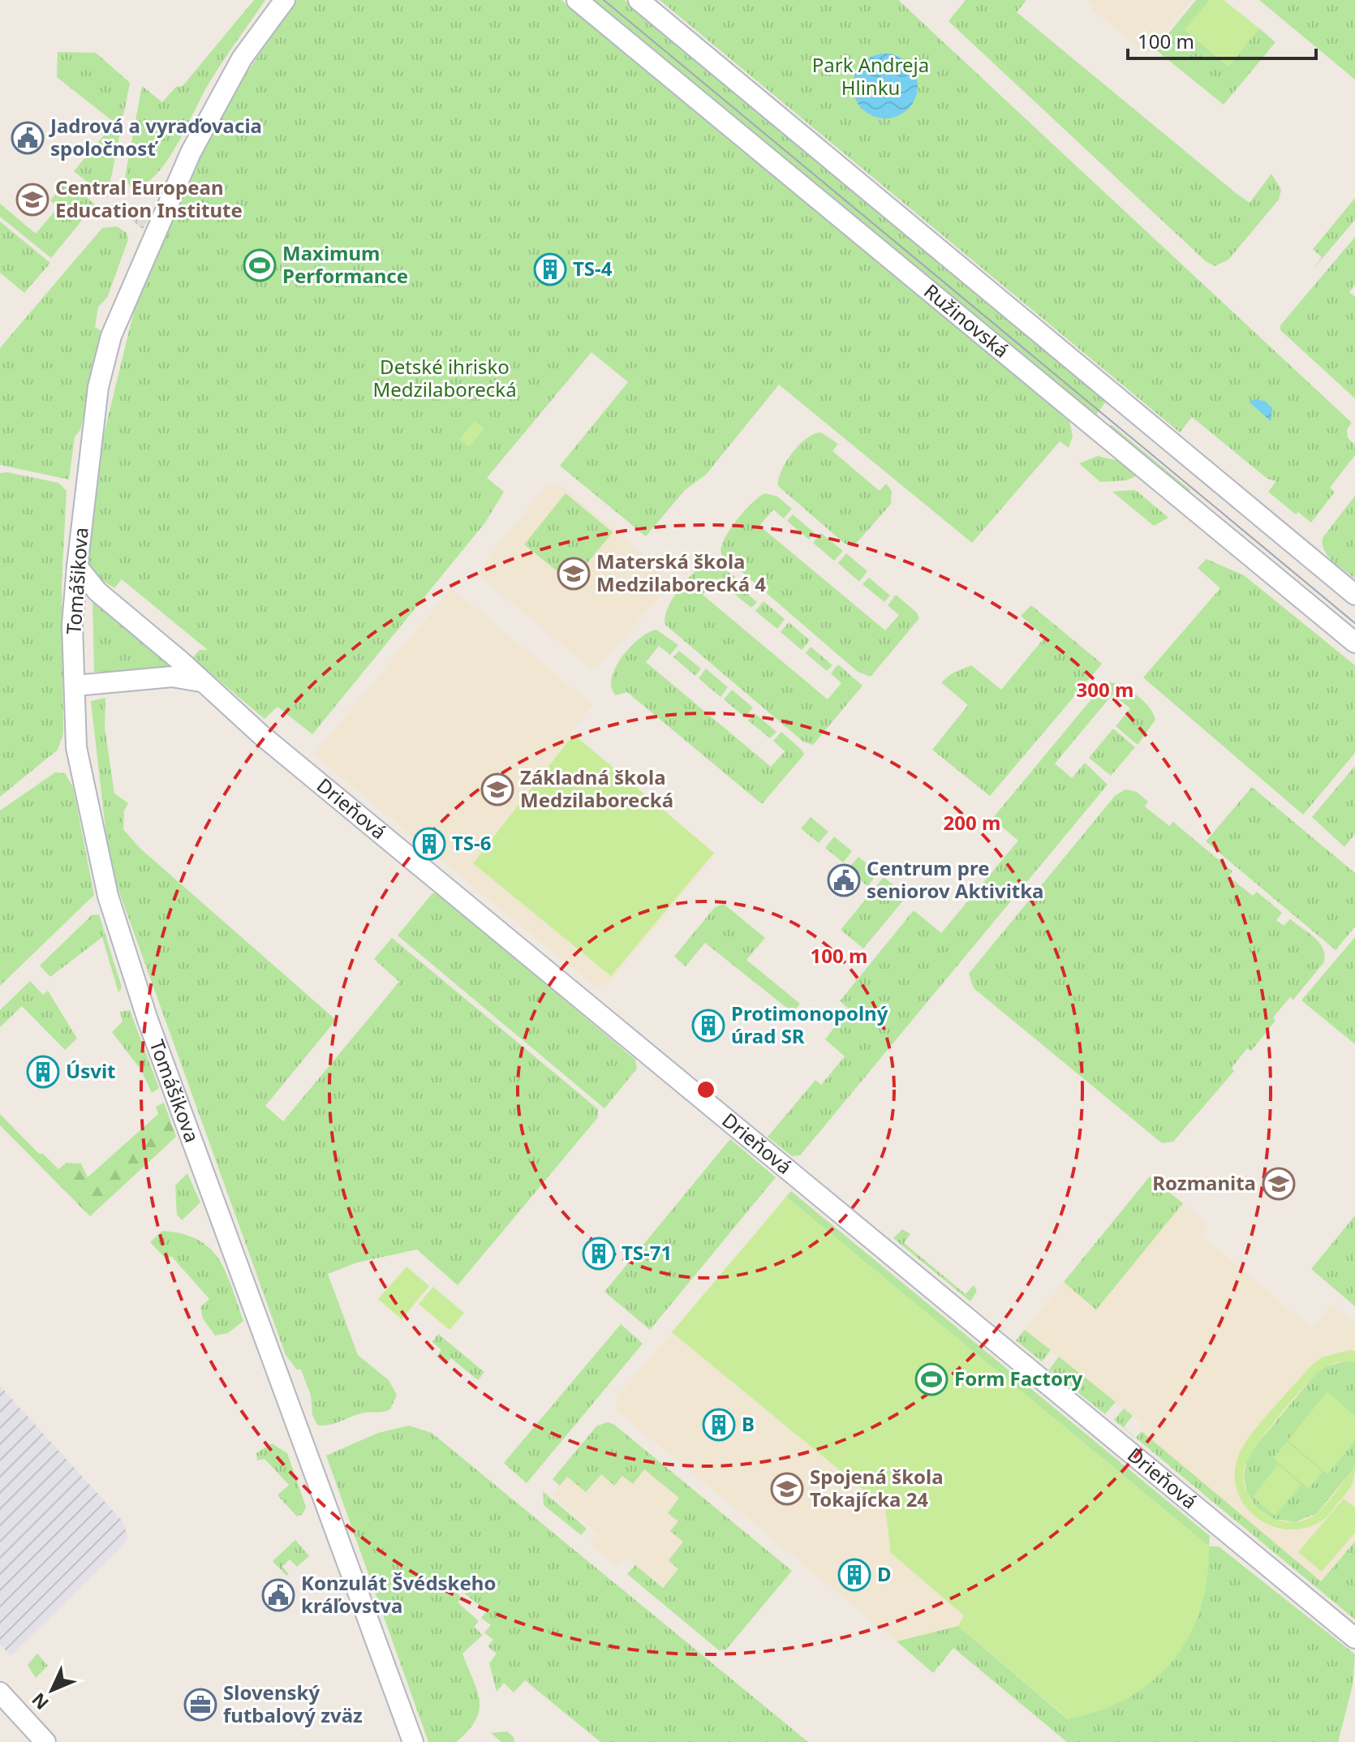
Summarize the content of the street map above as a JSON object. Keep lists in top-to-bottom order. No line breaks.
{"streets":{"street":["Ružinovská","Tomášikova","Drieňová"]},"crossings":[["Tomášikova","Drieňová"]],"parks":["Park Andreja Hlinku","Detské ihrisko Medzilaborecká"],"places":{"public building":["Jadrová a vyraďovacia spoločnosť","Centrum pre seniorov Aktivitka","Konzulát Švédskeho kráľovstva"],"school or university":["Central European Education Institute","Materská škola Medzilaborecká 4","Základná škola Medzilaborecká","Rozmanita","Spojená škola Tokajícka 24"],"sports":["Maximum Performance","Form Factory"],"building":["TS-4","TS-6","Protimonopolný úrad SR","Úsvit","TS-71","B","D"],"office":["Slovenský futbalový zväz"]},"scale_bar":"100 m","north":"bottom left","rings":["300 m","200 m","100 m"]}
